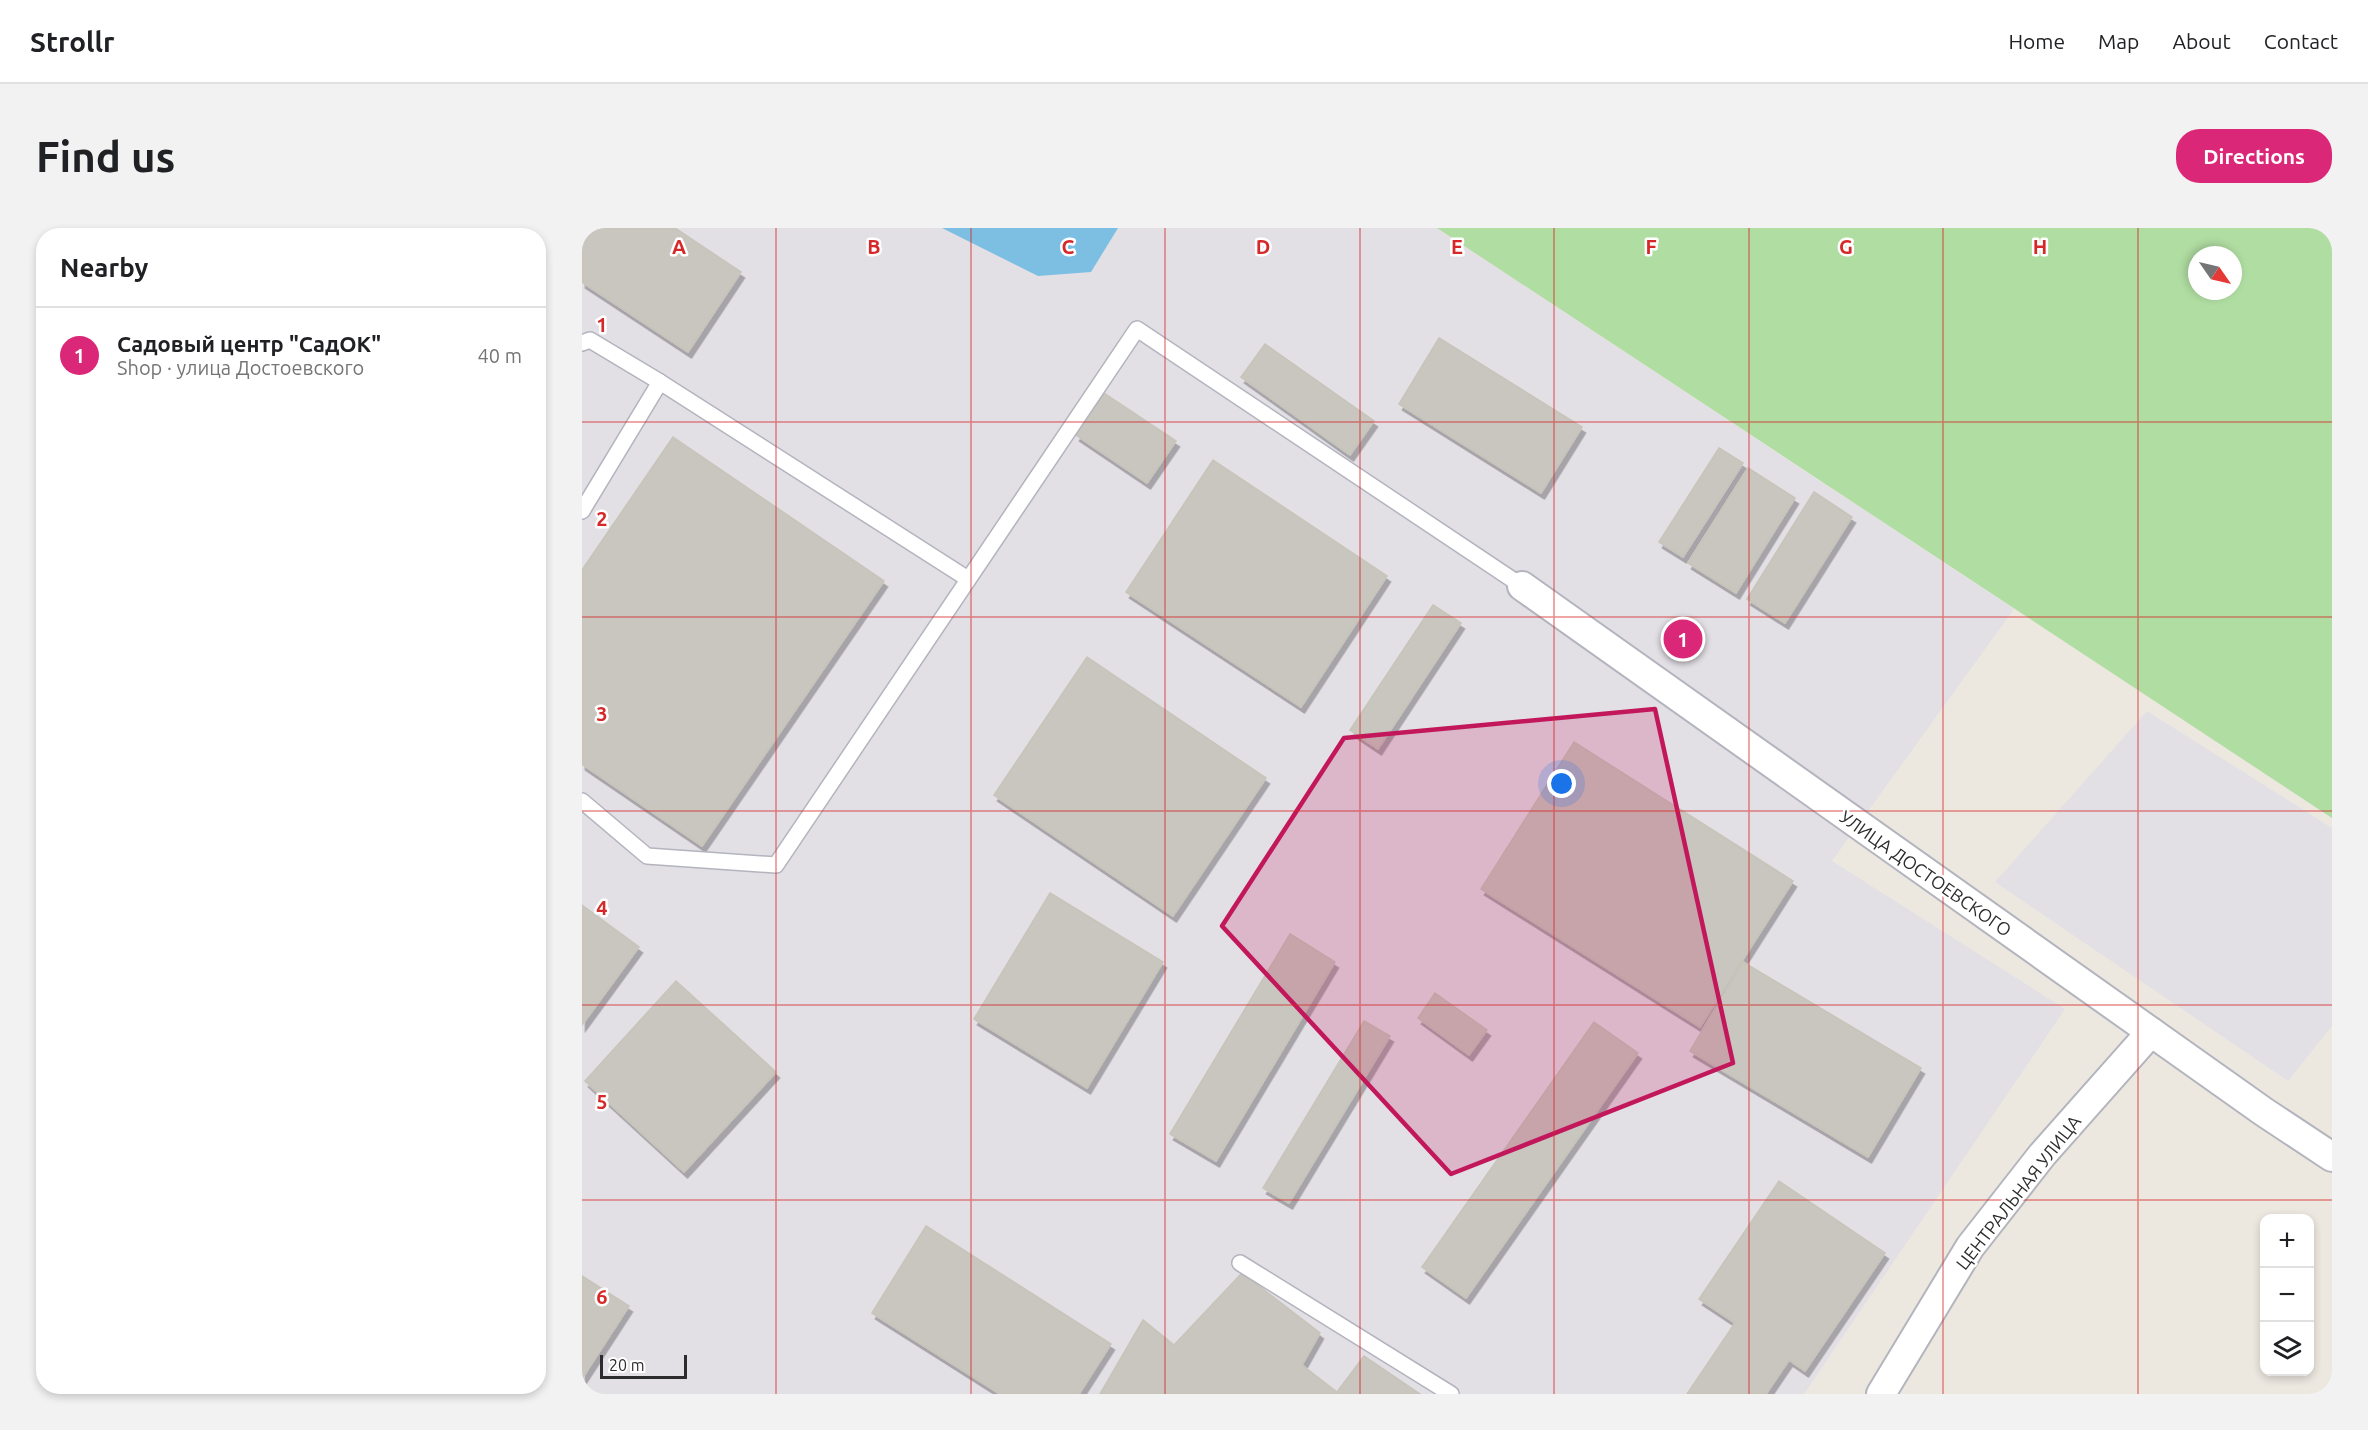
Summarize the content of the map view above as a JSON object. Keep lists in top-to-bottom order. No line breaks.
{"streets":{"street":["УЛИЦА ДОСТОЕВСКОГО","ЦЕНТРАЛЬНАЯ УЛИЦА"]},"crossings":[["УЛИЦА ДОСТОЕВСКОГО","ЦЕНТРАЛЬНАЯ УЛИЦА"]],"scale_bar":"20 m","north":"bottom right","page":{"header":"Strollr","nav":["Home","Map","About","Contact"],"buttons":"Directions","title":"Find us","heading":"Nearby","list":[{"mark":"1","name":"Садовый центр \"СадОК\"","note":"Shop · улица Достоевского","value":"40 m"}],"pins":"1","map_buttons":["+","−"],"scale":"20 m"},"grid":{"columns":["A","B","C","D","E","F","G","H"],"rows":["1","2","3","4","5","6"]}}
